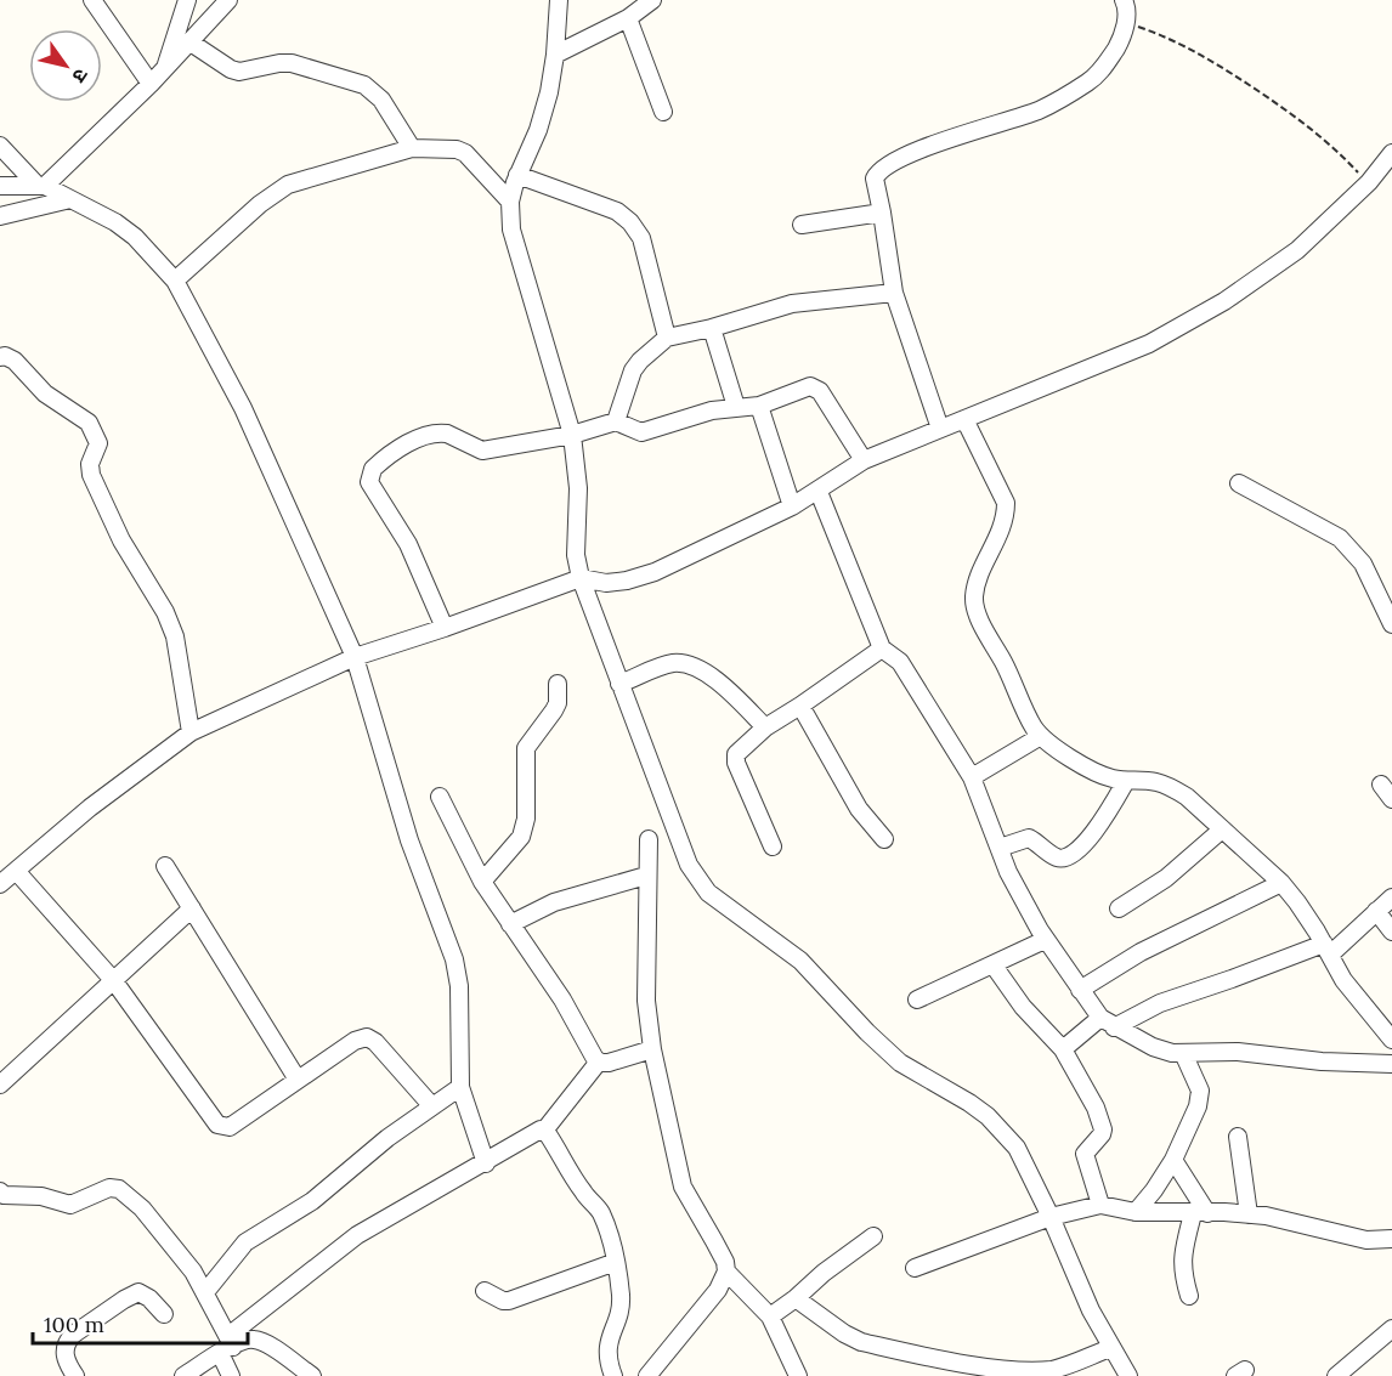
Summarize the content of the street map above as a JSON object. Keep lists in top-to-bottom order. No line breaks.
{"scale_bar":"100 m","north":"bottom right"}
